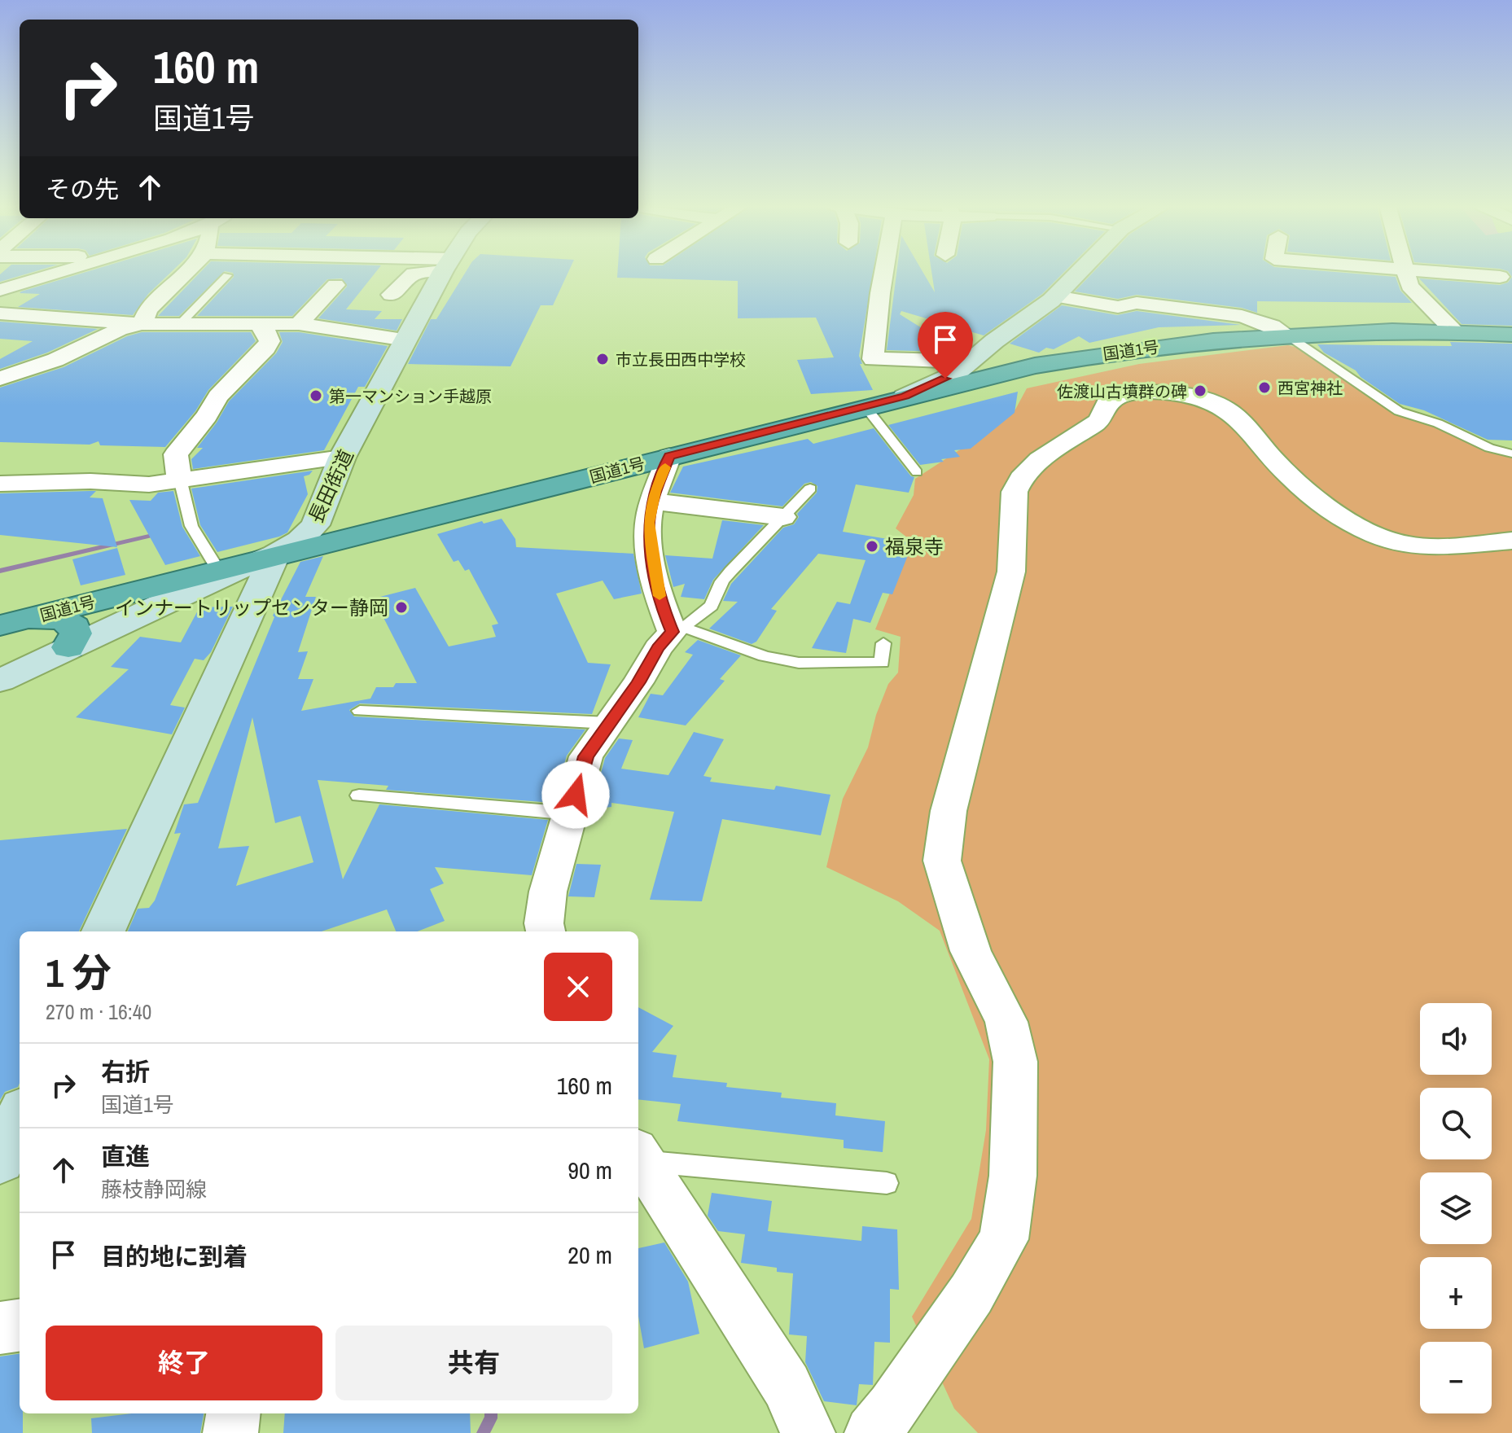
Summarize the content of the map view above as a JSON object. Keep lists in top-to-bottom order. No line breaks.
{"streets":{"highway":["国道1号"],"main road":["長田街道"]},"crossings":[["国道1号","長田街道"]],"places":["市立長田西中学校","西宮神社","佐渡山古墳群の碑","第一マンション手越原","福泉寺","インナートリップセンター静岡"],"page":{"turn":["160 m","国道1号"],"then":"その先","heading":["1 分","270 m · 16:40"],"map_buttons":["+","−"],"list":[{"name":"右折","note":"国道1号","value":"160 m"},{"name":"直進","note":"藤枝静岡線","value":"90 m"},{"name":"目的地に到着","value":"20 m"}],"buttons":["終了","共有"]}}
